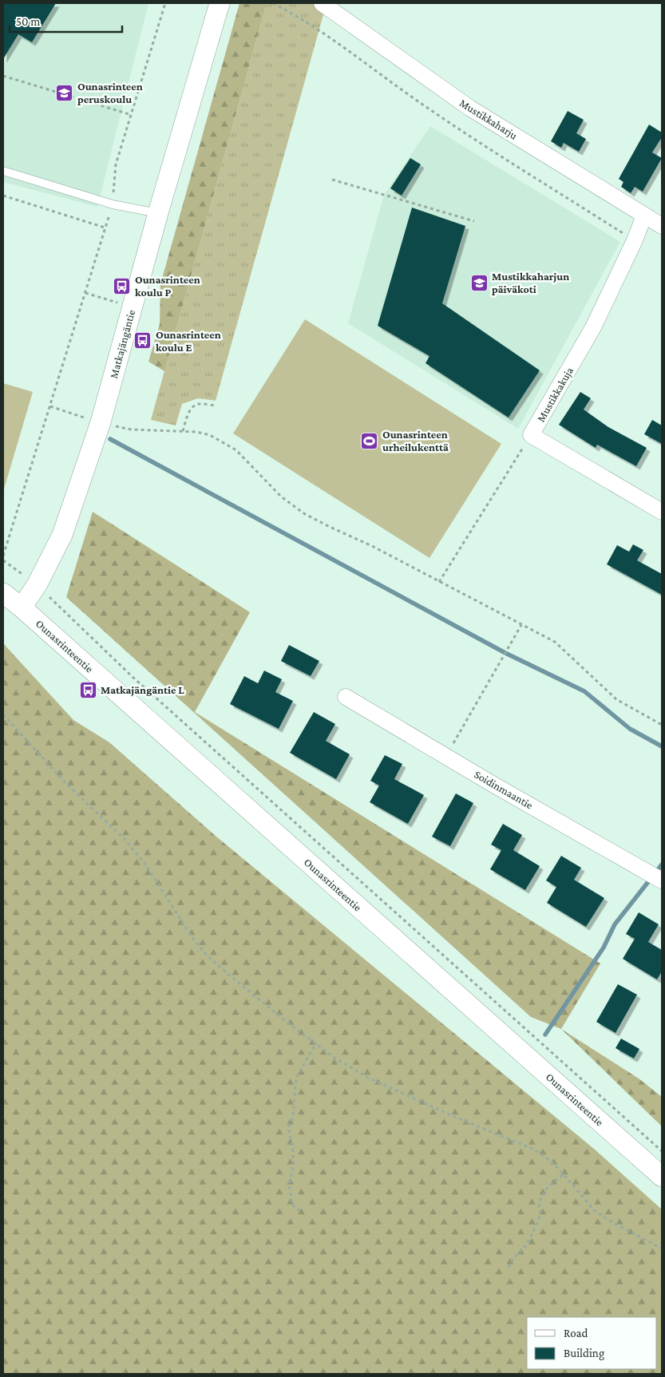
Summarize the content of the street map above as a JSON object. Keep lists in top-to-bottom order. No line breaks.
{"streets":{"street":["Mustikkaharju","Matkajängäntie","Mustikkakuja","Ounasrinteentie","Soidinmaantie"]},"crossings":[["Mustikkaharju","Mustikkakuja"],["Matkajängäntie","Ounasrinteentie"]],"places":{"school or university":["Ounasrinteen peruskoulu","Mustikkaharjun päiväkoti"],"bus stop":["Ounasrinteen koulu P","Ounasrinteen koulu E","Matkajängäntie L"],"sports":["Ounasrinteen urheilukenttä"]},"legend":["Road","Building"],"scale_bar":"50 m"}
